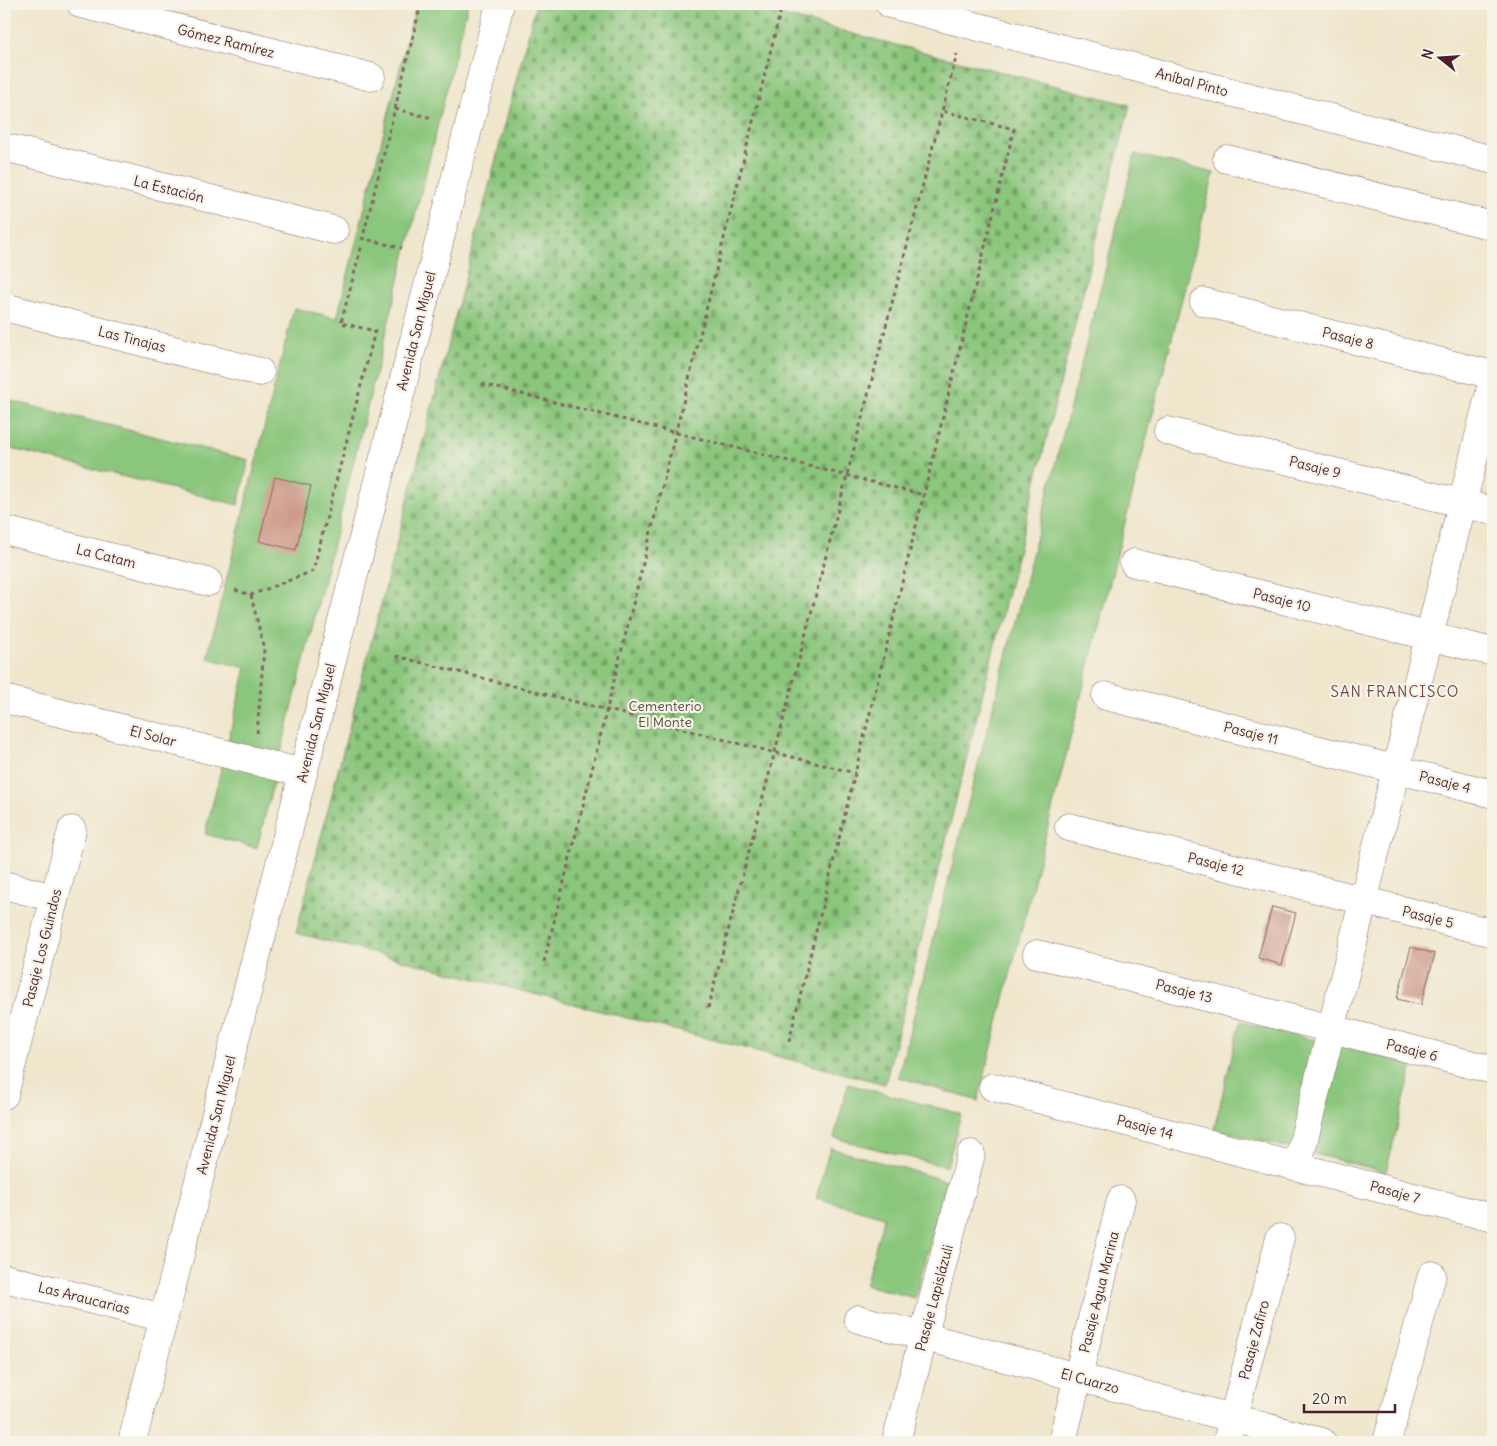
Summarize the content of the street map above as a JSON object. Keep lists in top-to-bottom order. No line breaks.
{"streets":{"street":["Gómez Ramírez","Aníbal Pinto","La Estación","Avenida San Miguel","Pasaje 8","Las Tinajas","Pasaje 9","La Catam","Pasaje 10","Pasaje 11","El Solar","Pasaje 4","Pasaje 12","Pasaje 5","Pasaje Los Guindos","Pasaje 13","Pasaje 6","Pasaje 14","Pasaje 7","Pasaje Agua Marina","Las Araucarias","Pasaje Lapislázuli","Pasaje Zafiro","El Cuarzo"]},"crossings":[["Avenida San Miguel","El Solar"],["Avenida San Miguel","Las Araucarias"],["Pasaje 11","Pasaje 4"],["Pasaje 12","Pasaje 5"],["Pasaje 13","Pasaje 6"],["Pasaje 14","Pasaje 7"],["Pasaje Agua Marina","El Cuarzo"],["Pasaje Lapislázuli","El Cuarzo"],["Pasaje Zafiro","El Cuarzo"]],"districts":["SAN FRANCISCO"],"parks":["Cementerio El Monte"],"scale_bar":"20 m","north":"left"}
